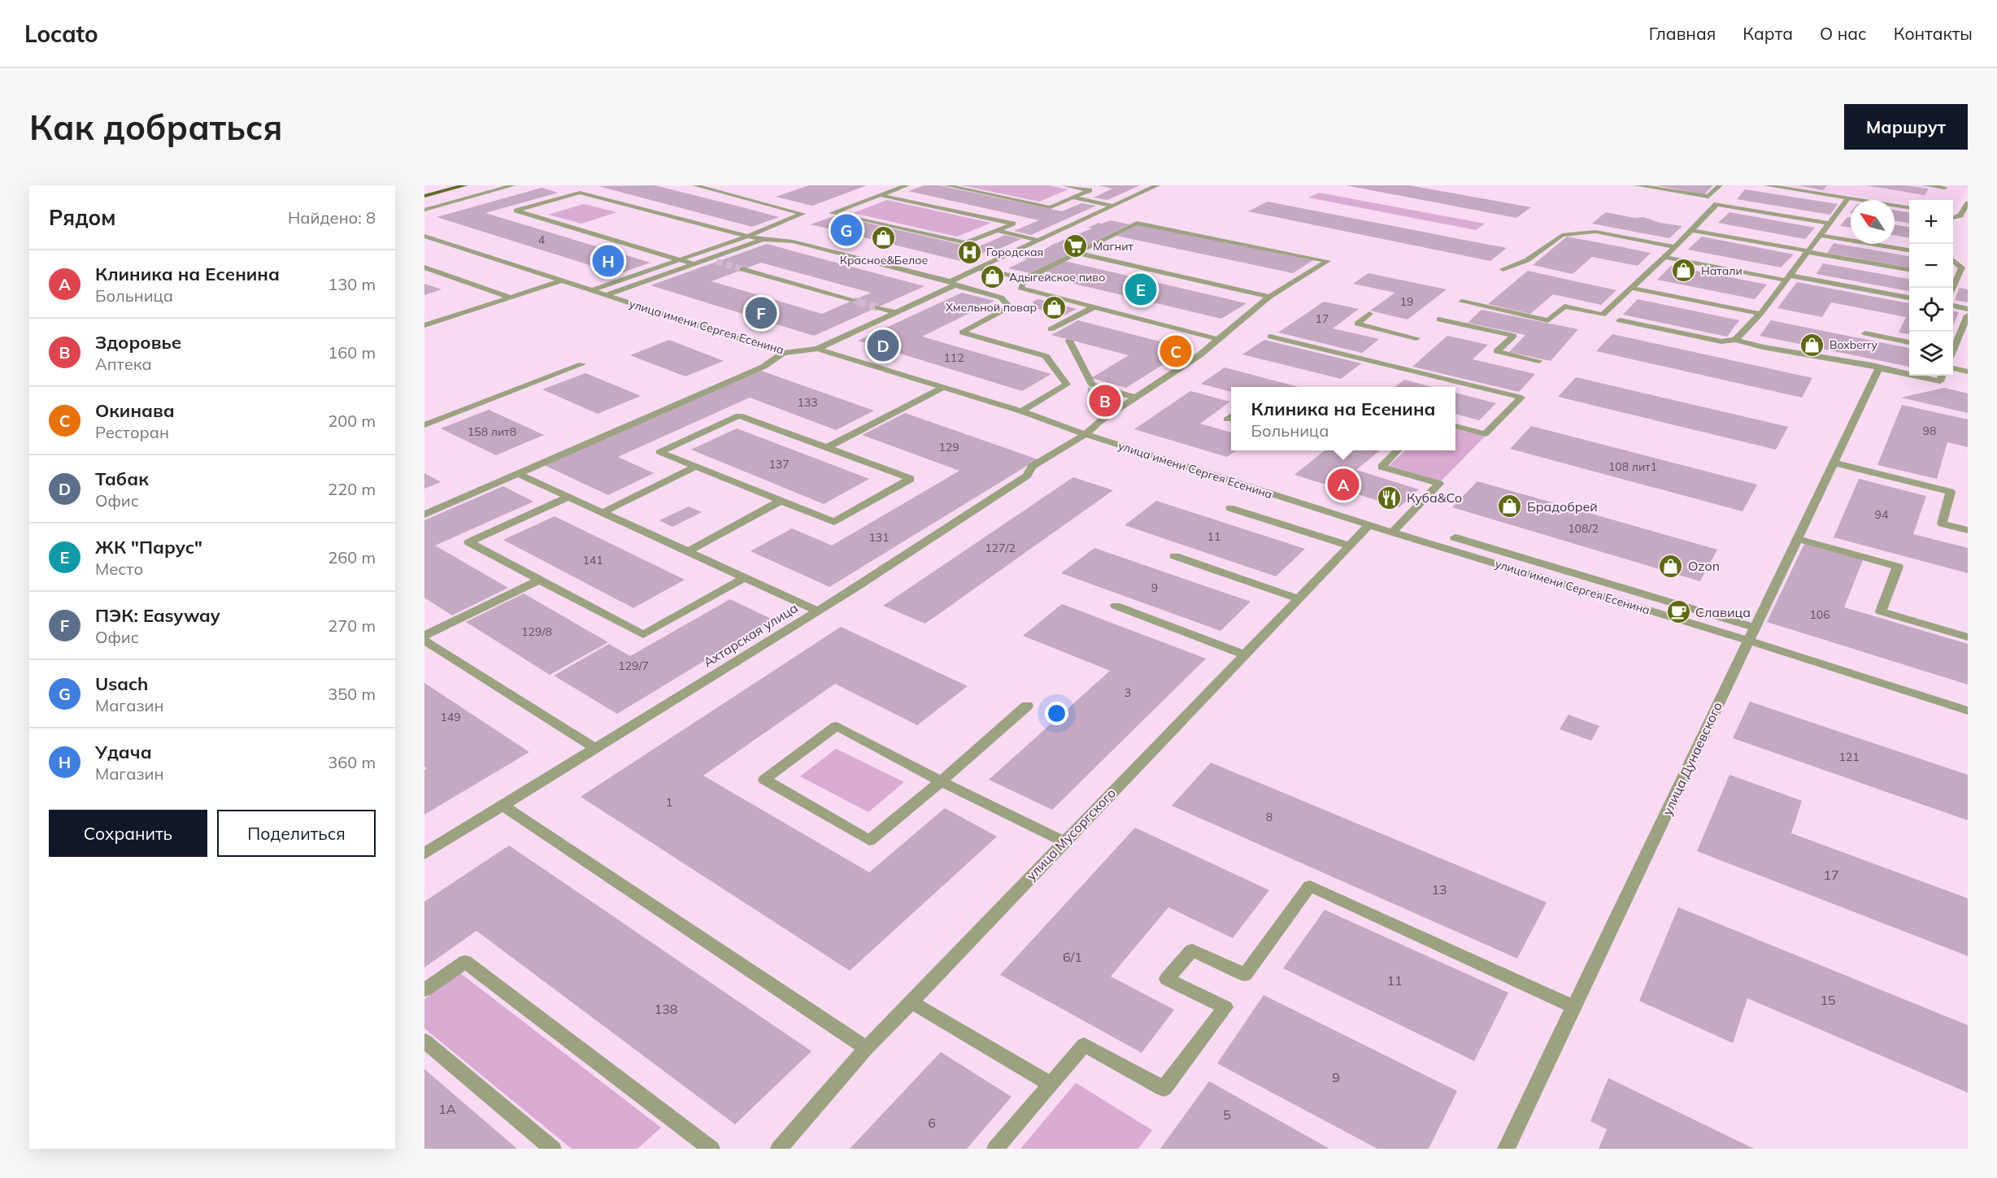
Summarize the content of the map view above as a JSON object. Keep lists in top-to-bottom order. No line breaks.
{"streets":{"street":["улица имени Сергея Есенина","Ахтарская улица","улица Дунаевского","улица Мусоргского"]},"crossings":[["улица имени Сергея Есенина","Ахтарская улица"],["улица имени Сергея Есенина","улица Дунаевского"],["улица имени Сергея Есенина","улица Мусоргского"]],"places":{"shop":["Красное&Белое","Натали","Адыгейское пиво","Хмельной повар","Boxberry","Брадобрей","Ozon"],"supermarket":["Магнит"],"hospital":["Городская"],"restaurant":["Куба&Co"],"cafe":["Славица"]},"house_numbers":["4","19","17","112","133","98","158 лит8","129","137","108 лит1","94","108/2","11","131","127/2","141","9","106","129/8","129/7","3","149","121","1","8","17","13","6/1","11","15","138","9","1А","5","6"],"north":"top left","page":{"header":"Locato","nav":["Главная","Карта","О нас","Контакты"],"buttons":["Маршрут",["Сохранить","Поделиться"]],"title":"Как добраться","heading":["Рядом","Найдено: 8"],"map_buttons":["+","−"],"pins":["G","H","E","F","D","C","B","A"],"list":[{"mark":"A","name":"Клиника на Есенина","note":"Больница","value":"130 m"},{"mark":"B","name":"Здоровье","note":"Аптека","value":"160 m"},{"mark":"C","name":"Окинава","note":"Ресторан","value":"200 m"},{"mark":"D","name":"Табак","note":"Офис","value":"220 m"},{"mark":"E","name":"ЖК \"Парус\"","note":"Место","value":"260 m"},{"mark":"F","name":"ПЭК: Easyway","note":"Офис","value":"270 m"},{"mark":"G","name":"Usach","note":"Магазин","value":"350 m"},{"mark":"H","name":"Удача","note":"Магазин","value":"360 m"}],"popup":["Клиника на Есенина","Больница"]}}
